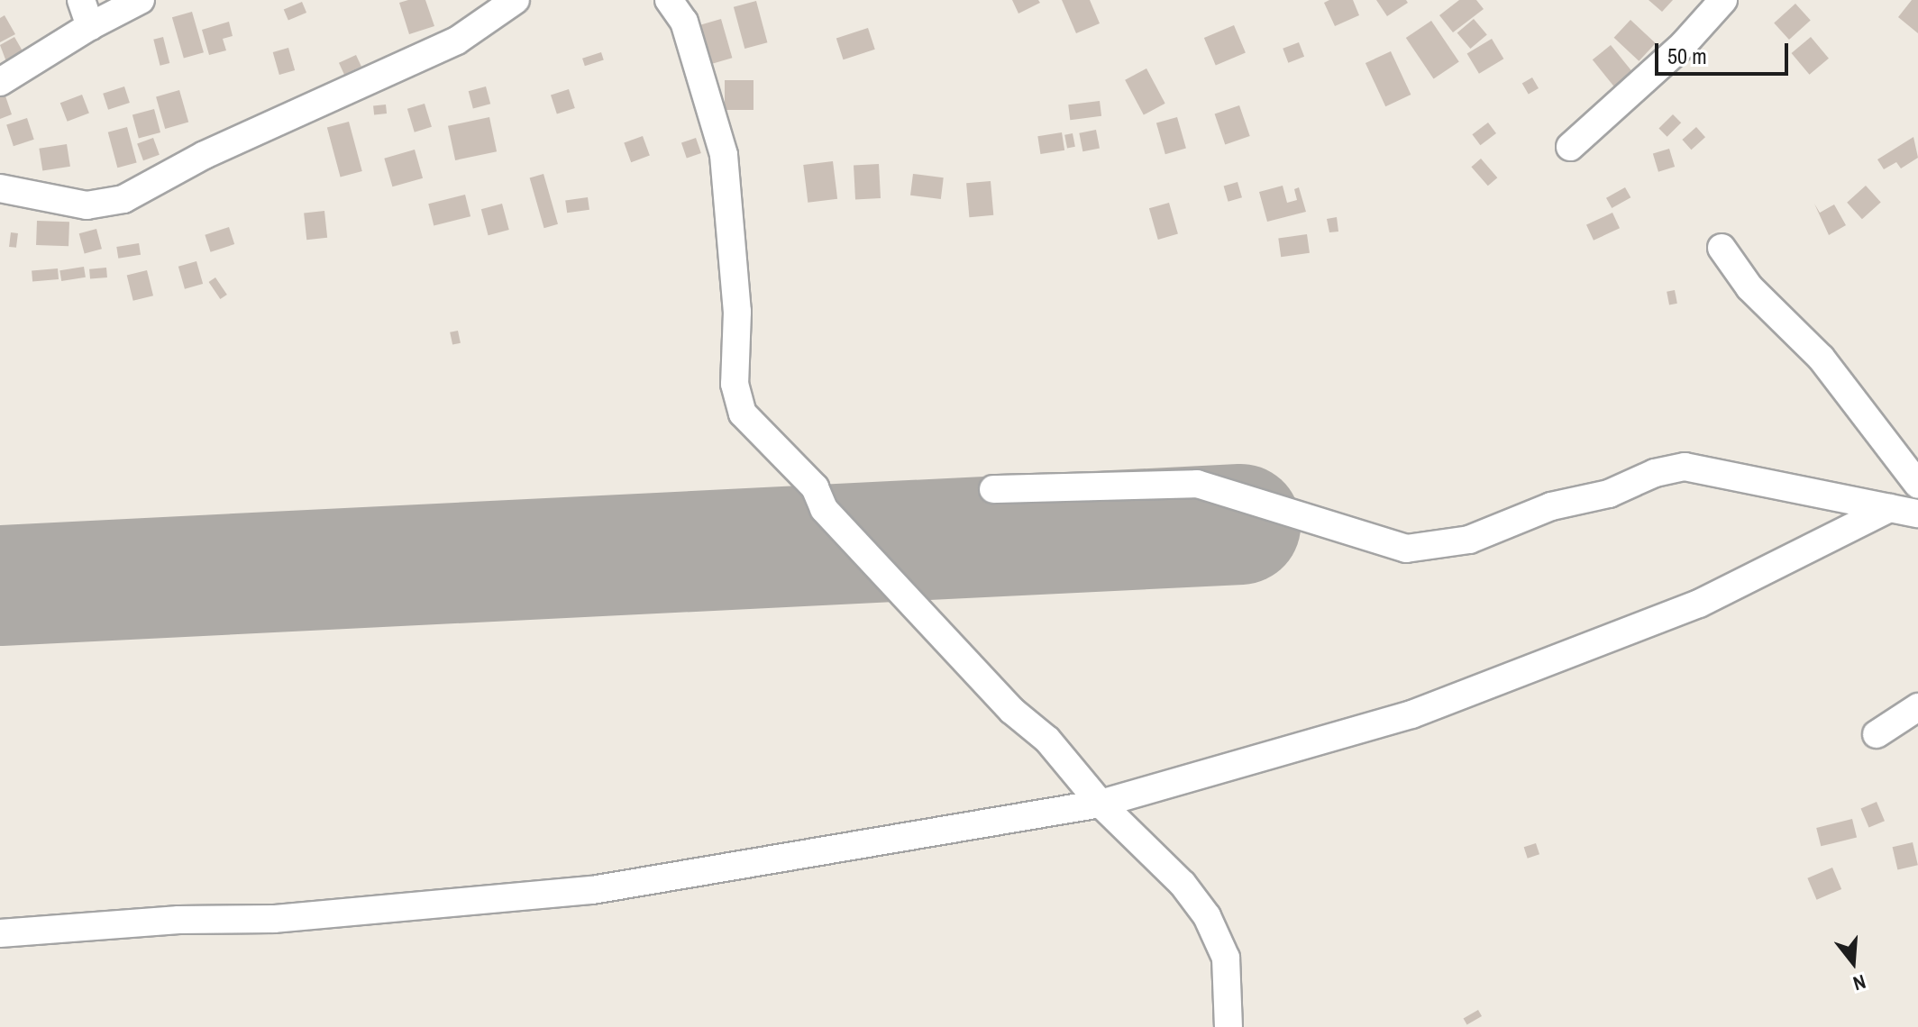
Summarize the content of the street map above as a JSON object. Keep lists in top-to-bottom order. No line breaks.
{"scale_bar":"50 m","north":"bottom"}
